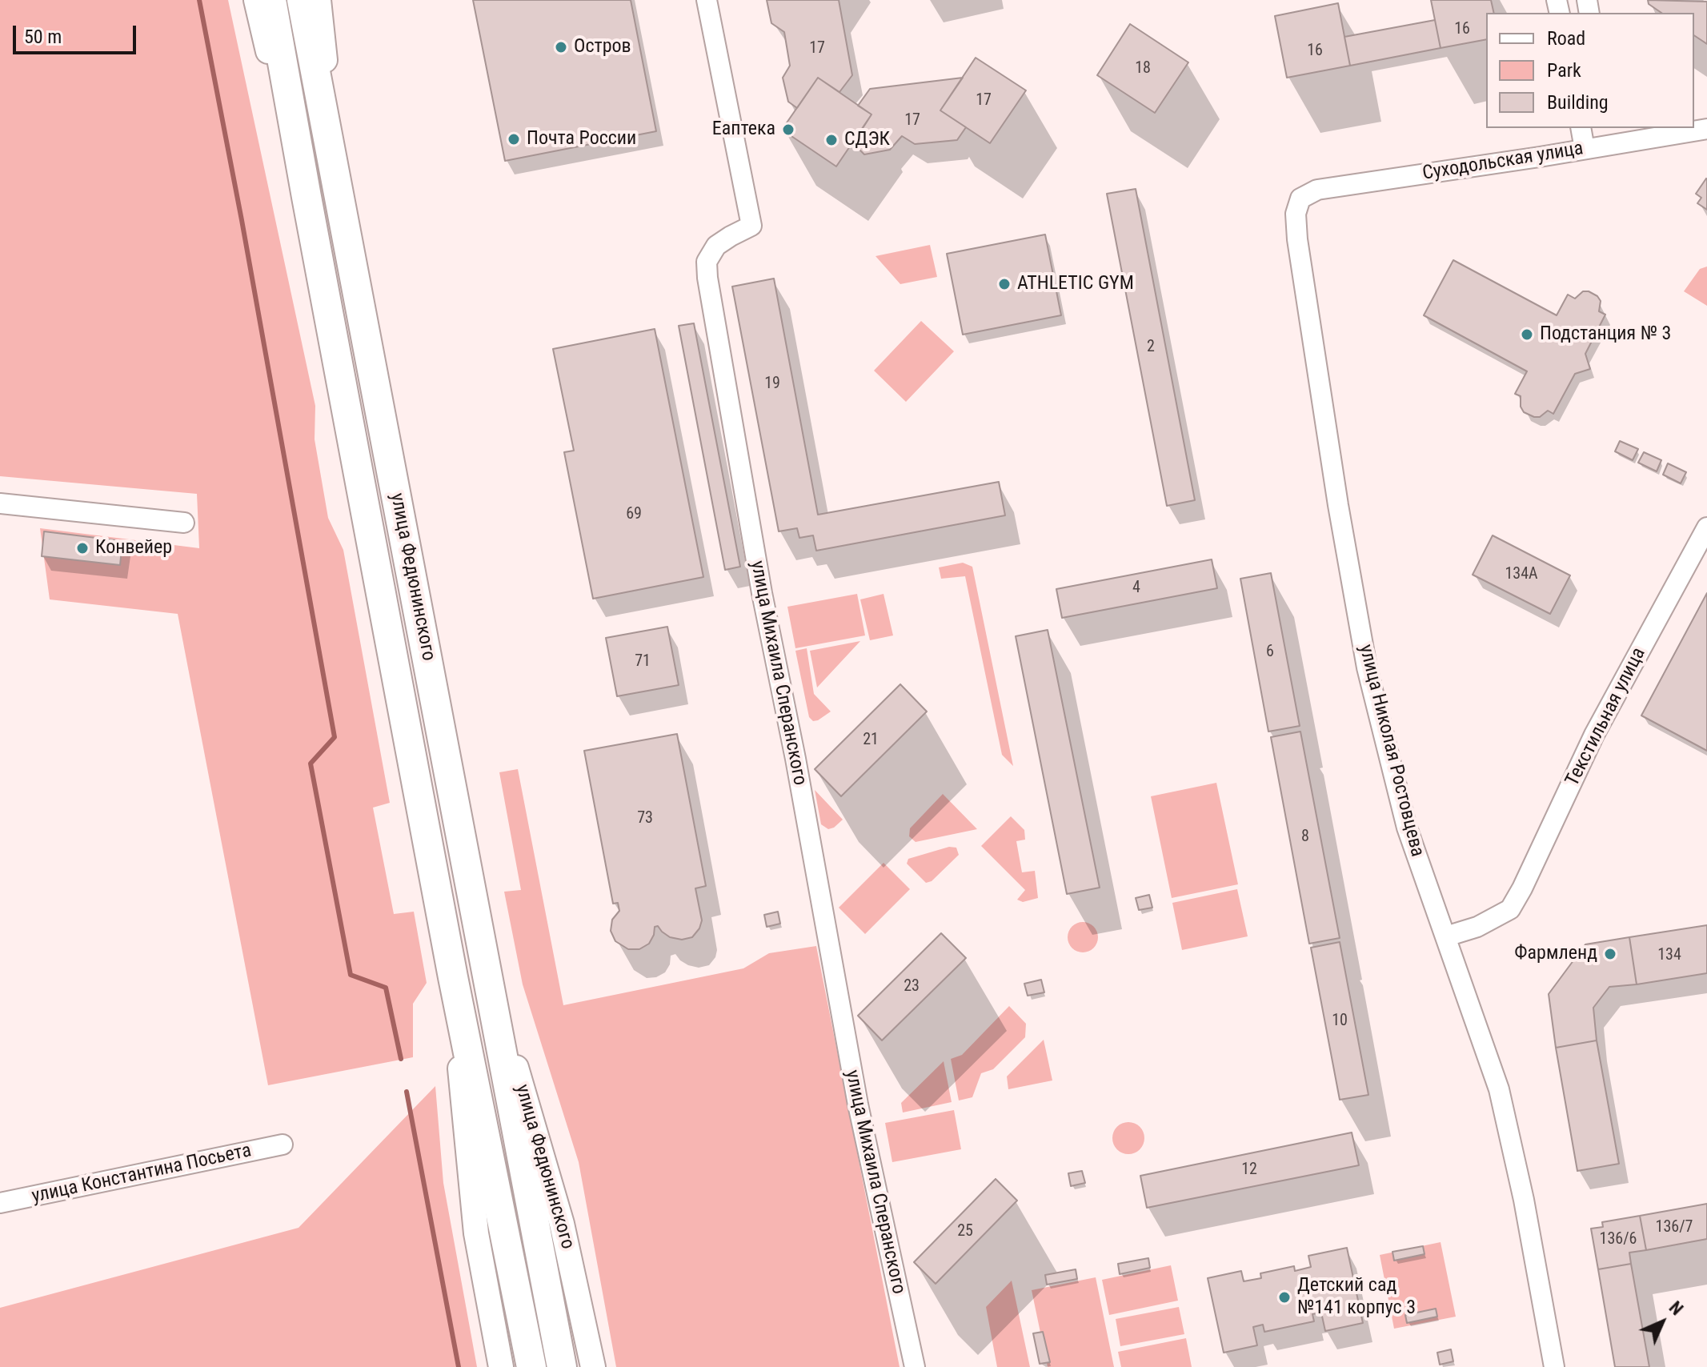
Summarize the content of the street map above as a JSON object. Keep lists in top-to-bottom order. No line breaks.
{"streets":{"highway":["улица Федюнинского"],"street":["Суходольская улица","улица Михаила Сперанского","Текстильная улица","улица Николая Ростовцева","улица Константина Посьета"]},"crossings":[["Суходольская улица","улица Николая Ростовцева"],["Текстильная улица","улица Николая Ростовцева"]],"places":["Остров","Еаптека","Почта России","СДЭК","ATHLETIC GYM","Подстанция № 3","Конвейер","Фармленд","Детский сад №141 корпус 3"],"house_numbers":["16","17","16","18","17","17","2","19","69","134А","4","6","71","21","73","8","134","23","10","12","136/7","25","136/6"],"legend":["Road","Park","Building"],"scale_bar":"50 m","north":"top right"}
